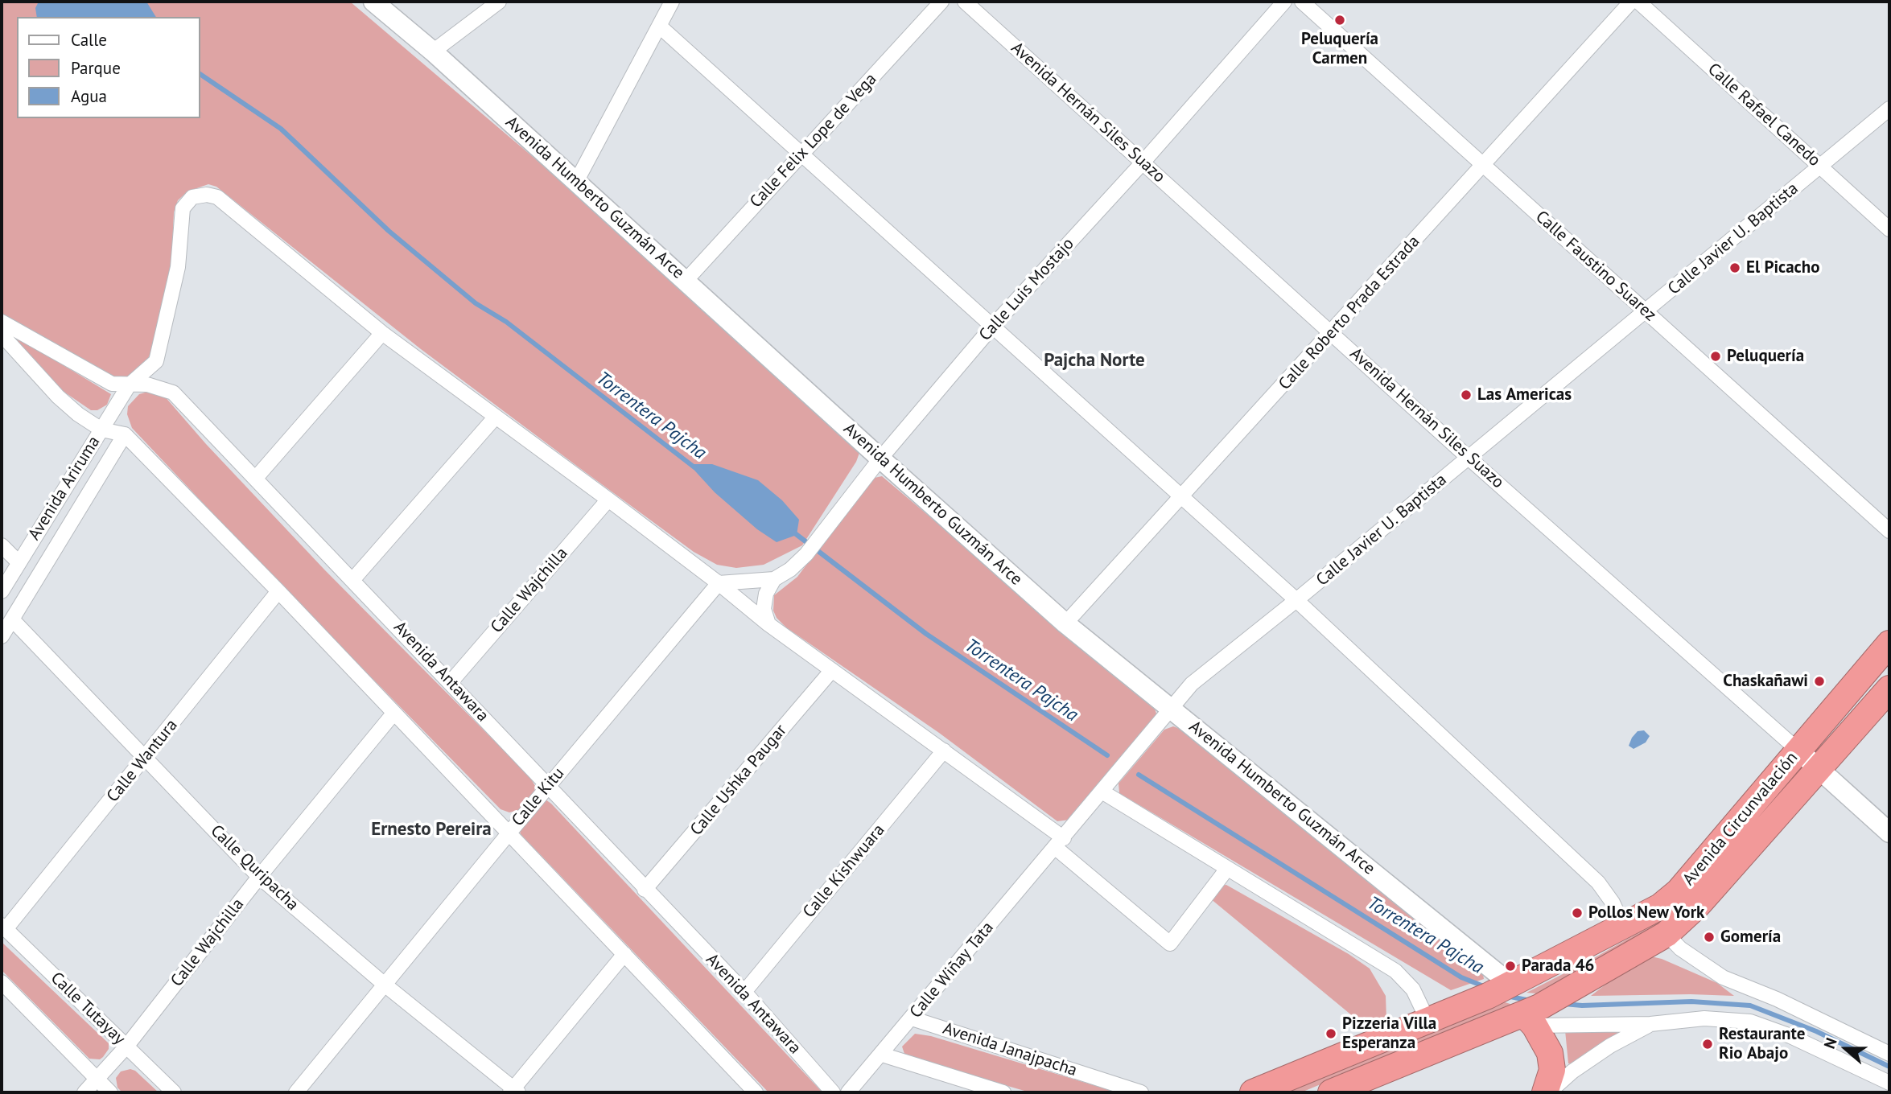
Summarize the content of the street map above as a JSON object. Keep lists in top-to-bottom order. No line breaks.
{"streets":{"highway":["Avenida Circunvalación"],"main road":["Avenida Hernán Siles Suazo","Avenida Humberto Guzmán Arce"],"street":["Calle Rafael Canedo","Calle Felix Lope de Vega","Calle Javier U. Baptista","Calle Faustino Suarez","Calle Luis Mostajo","Calle Roberto Prada Estrada","Avenida Ariruma","Calle Wajchilla","Avenida Antawara","Calle Wantura","Calle Ushka Paugar","Calle Kitu","Calle Quripacha","Calle Kishwuara","Calle Wiñay Tata","Calle Tutayay","Avenida Janajpacha"]},"crossings":[["Avenida Hernán Siles Suazo","Calle Javier U. Baptista"],["Avenida Hernán Siles Suazo","Calle Luis Mostajo"],["Avenida Hernán Siles Suazo","Calle Roberto Prada Estrada"],["Avenida Hernán Siles Suazo","Avenida Circunvalación"],["Calle Rafael Canedo","Calle Javier U. Baptista"],["Calle Felix Lope de Vega","Avenida Humberto Guzmán Arce"],["Avenida Humberto Guzmán Arce","Calle Javier U. Baptista"],["Avenida Humberto Guzmán Arce","Calle Luis Mostajo"],["Avenida Humberto Guzmán Arce","Calle Roberto Prada Estrada"],["Avenida Humberto Guzmán Arce","Avenida Circunvalación"],["Calle Javier U. Baptista","Calle Faustino Suarez"],["Calle Javier U. Baptista","Calle Wiñay Tata"],["Calle Faustino Suarez","Calle Roberto Prada Estrada"],["Avenida Ariruma","Avenida Antawara"],["Avenida Ariruma","Calle Quripacha"],["Calle Wajchilla","Avenida Antawara"],["Calle Wajchilla","Calle Quripacha"],["Calle Wajchilla","Calle Tutayay"],["Avenida Antawara","Calle Ushka Paugar"],["Avenida Antawara","Calle Kitu"],["Avenida Antawara","Calle Kishwuara"],["Calle Wantura","Calle Quripacha"],["Calle Wantura","Calle Tutayay"],["Calle Kitu","Calle Quripacha"],["Calle Wiñay Tata","Avenida Janajpacha"]],"districts":["Pajcha Norte","Ernesto Pereira"],"water":["Torrentera Pajcha"],"places":["Peluquería Carmen","El Picacho","Peluquería","Las Americas","Chaskañawi","Pollos New York","Gomería","Parada 46","Pizzeria Villa Esperanza","Restaurante Rio Abajo"],"legend":["Calle","Parque","Agua"],"north":"left"}
